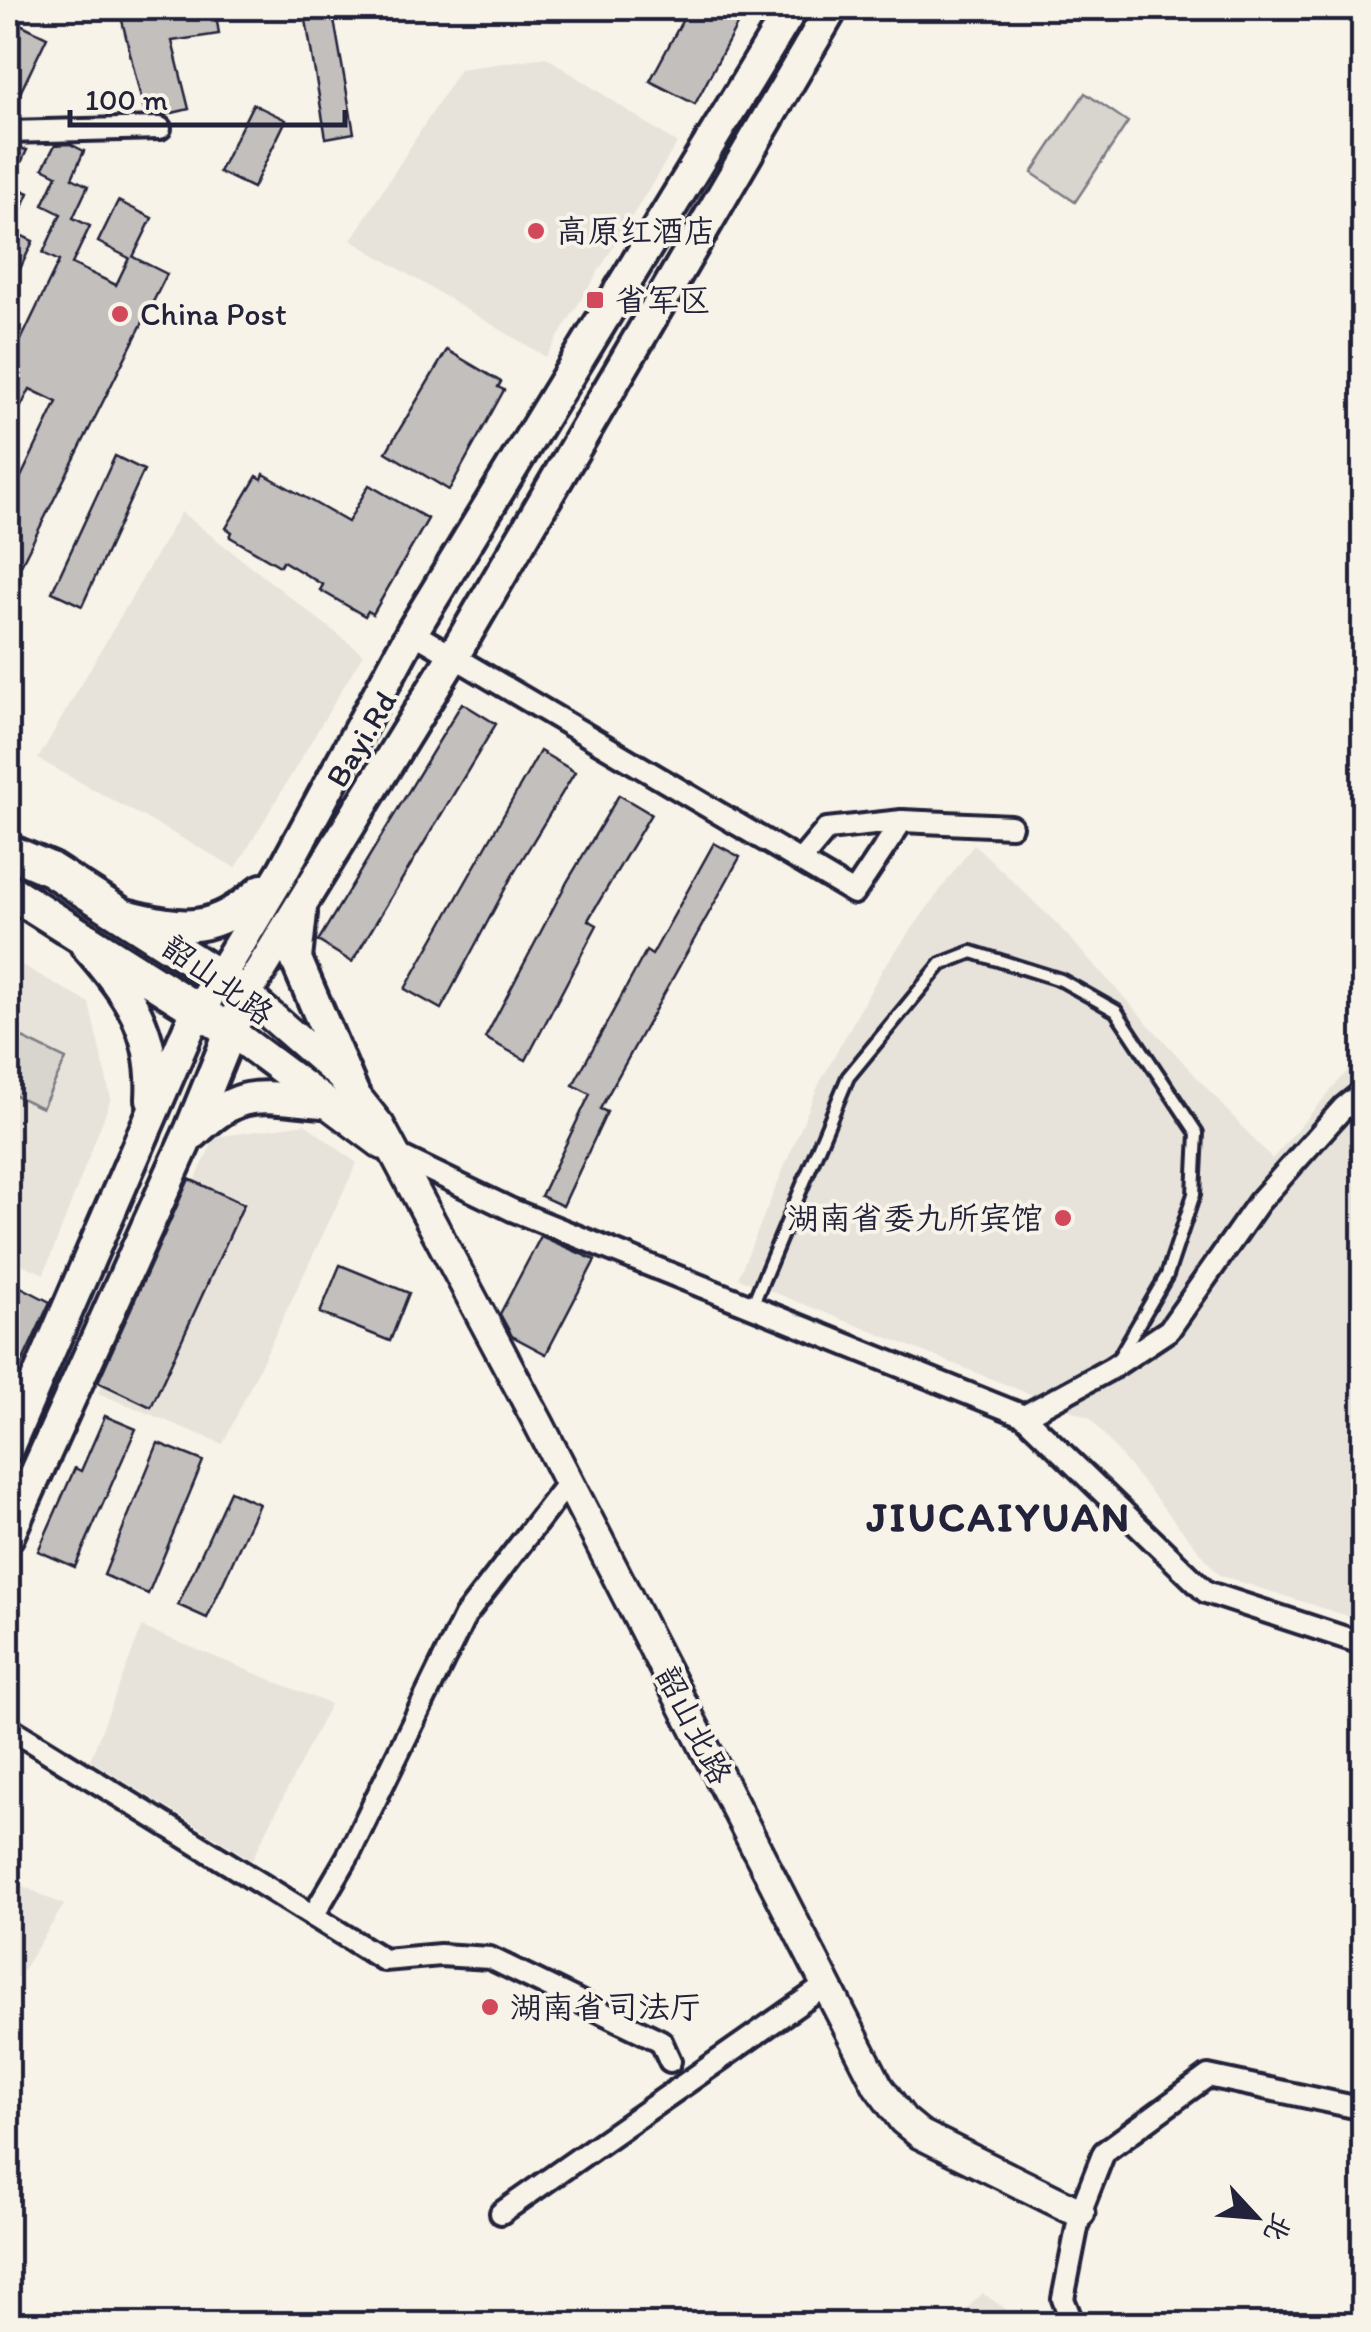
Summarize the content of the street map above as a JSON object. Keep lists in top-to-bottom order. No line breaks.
{"streets":{"main road":["Bayi.Rd","韶山北路"]},"crossings":[["Bayi.Rd","韶山北路"]],"districts":["JIUCAIYUAN"],"places":{"other":["高原红酒店","China Post","湖南省委九所宾馆","湖南省司法厅"],"transit":["省军区"]},"scale_bar":"100 m","north":"bottom right"}
